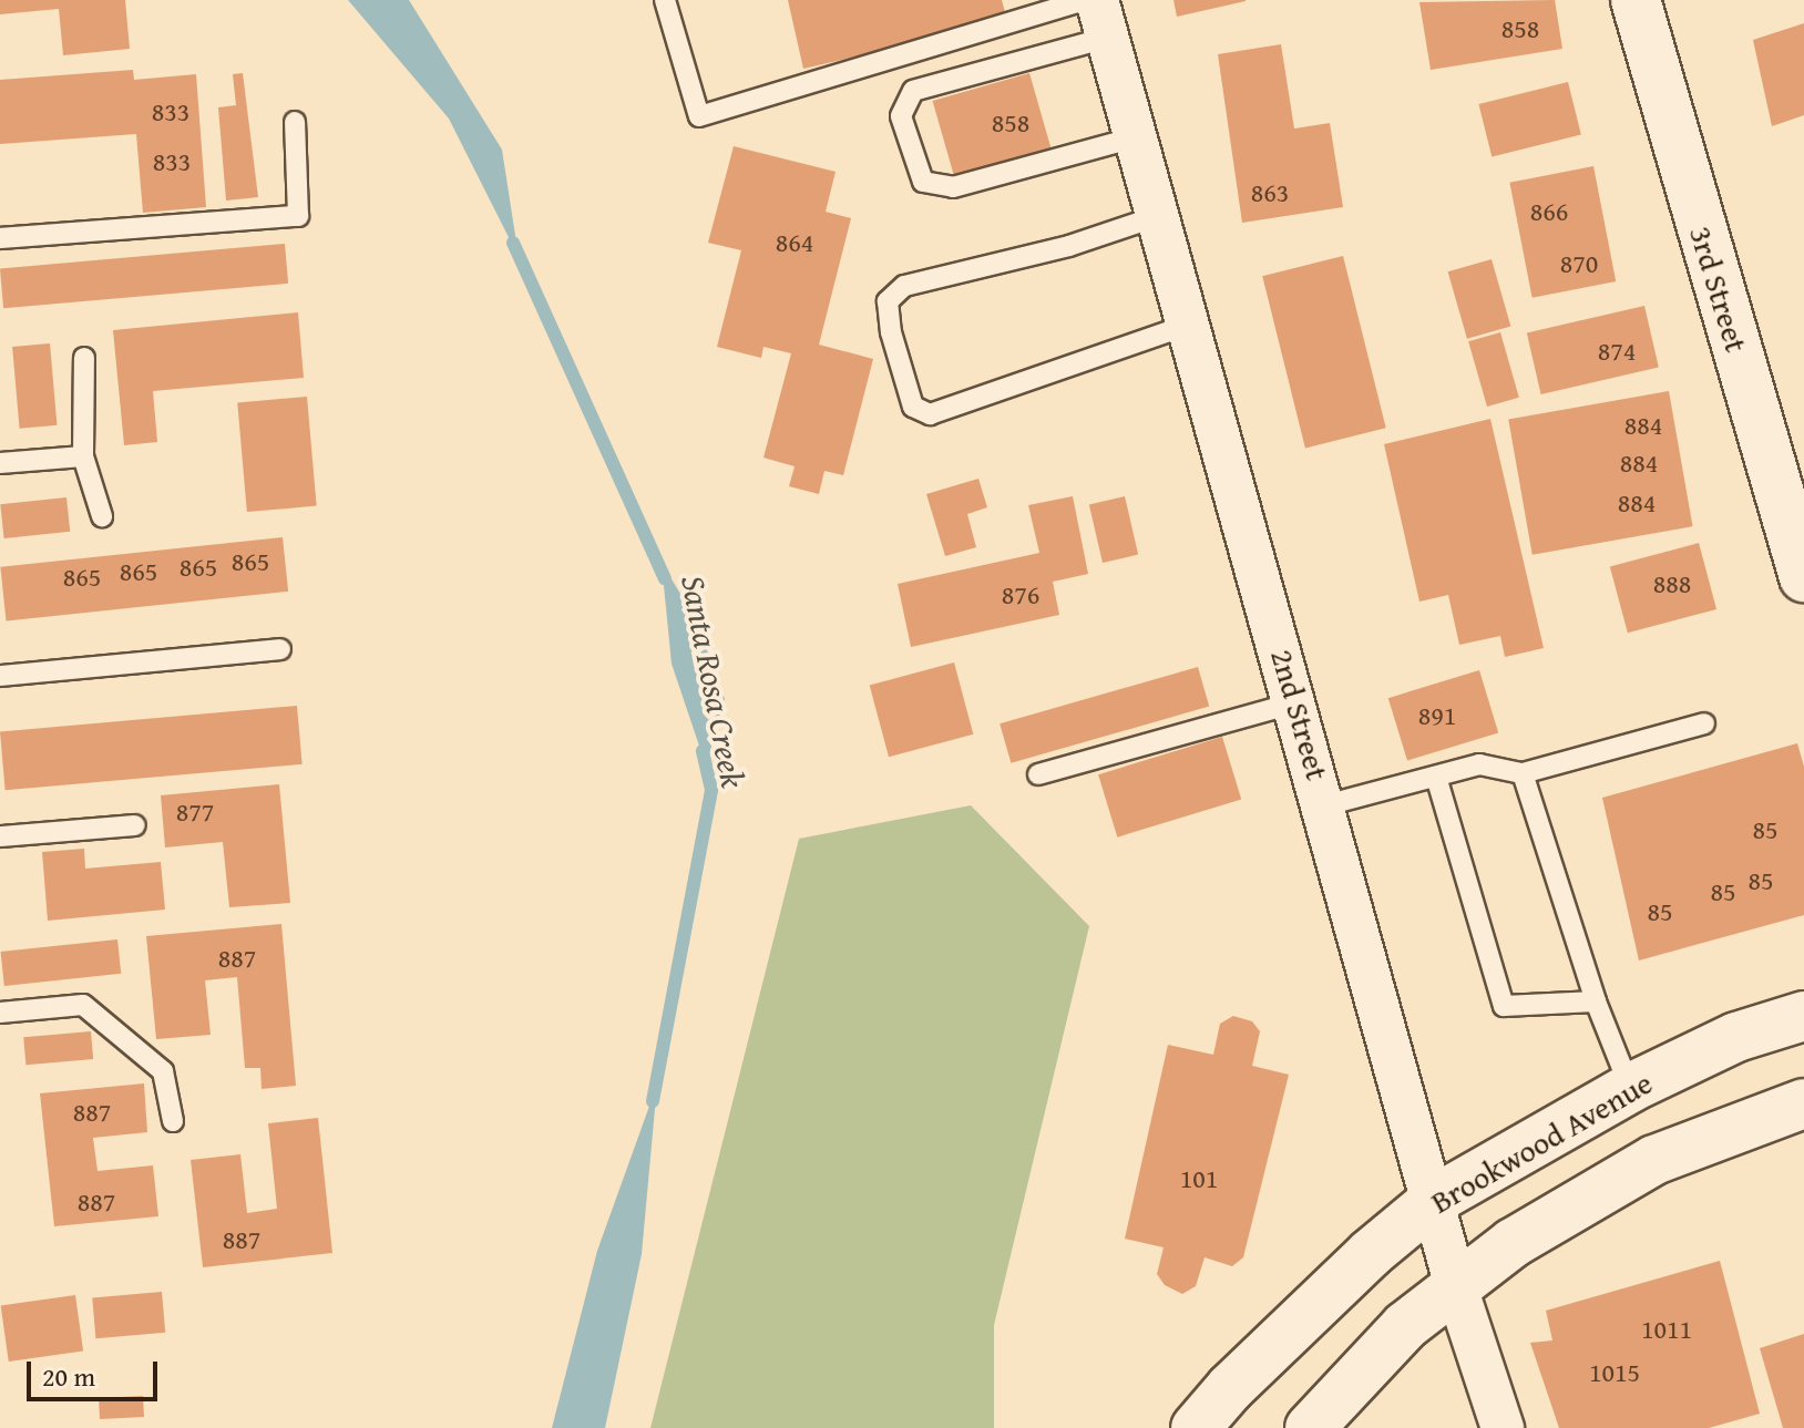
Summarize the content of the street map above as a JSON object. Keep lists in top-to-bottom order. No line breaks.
{"streets":{"street":["3rd Street","2nd Street","Brookwood Avenue"]},"crossings":[["2nd Street","Brookwood Avenue"]],"water":["Santa Rosa Creek"],"house_numbers":["858","833","858","833","863","866","864","870","874","884","884","884","865","865","865","865","888","876","891","877","85","85","85","85","887","887","101","887","887","1011","1015"],"scale_bar":"20 m"}
